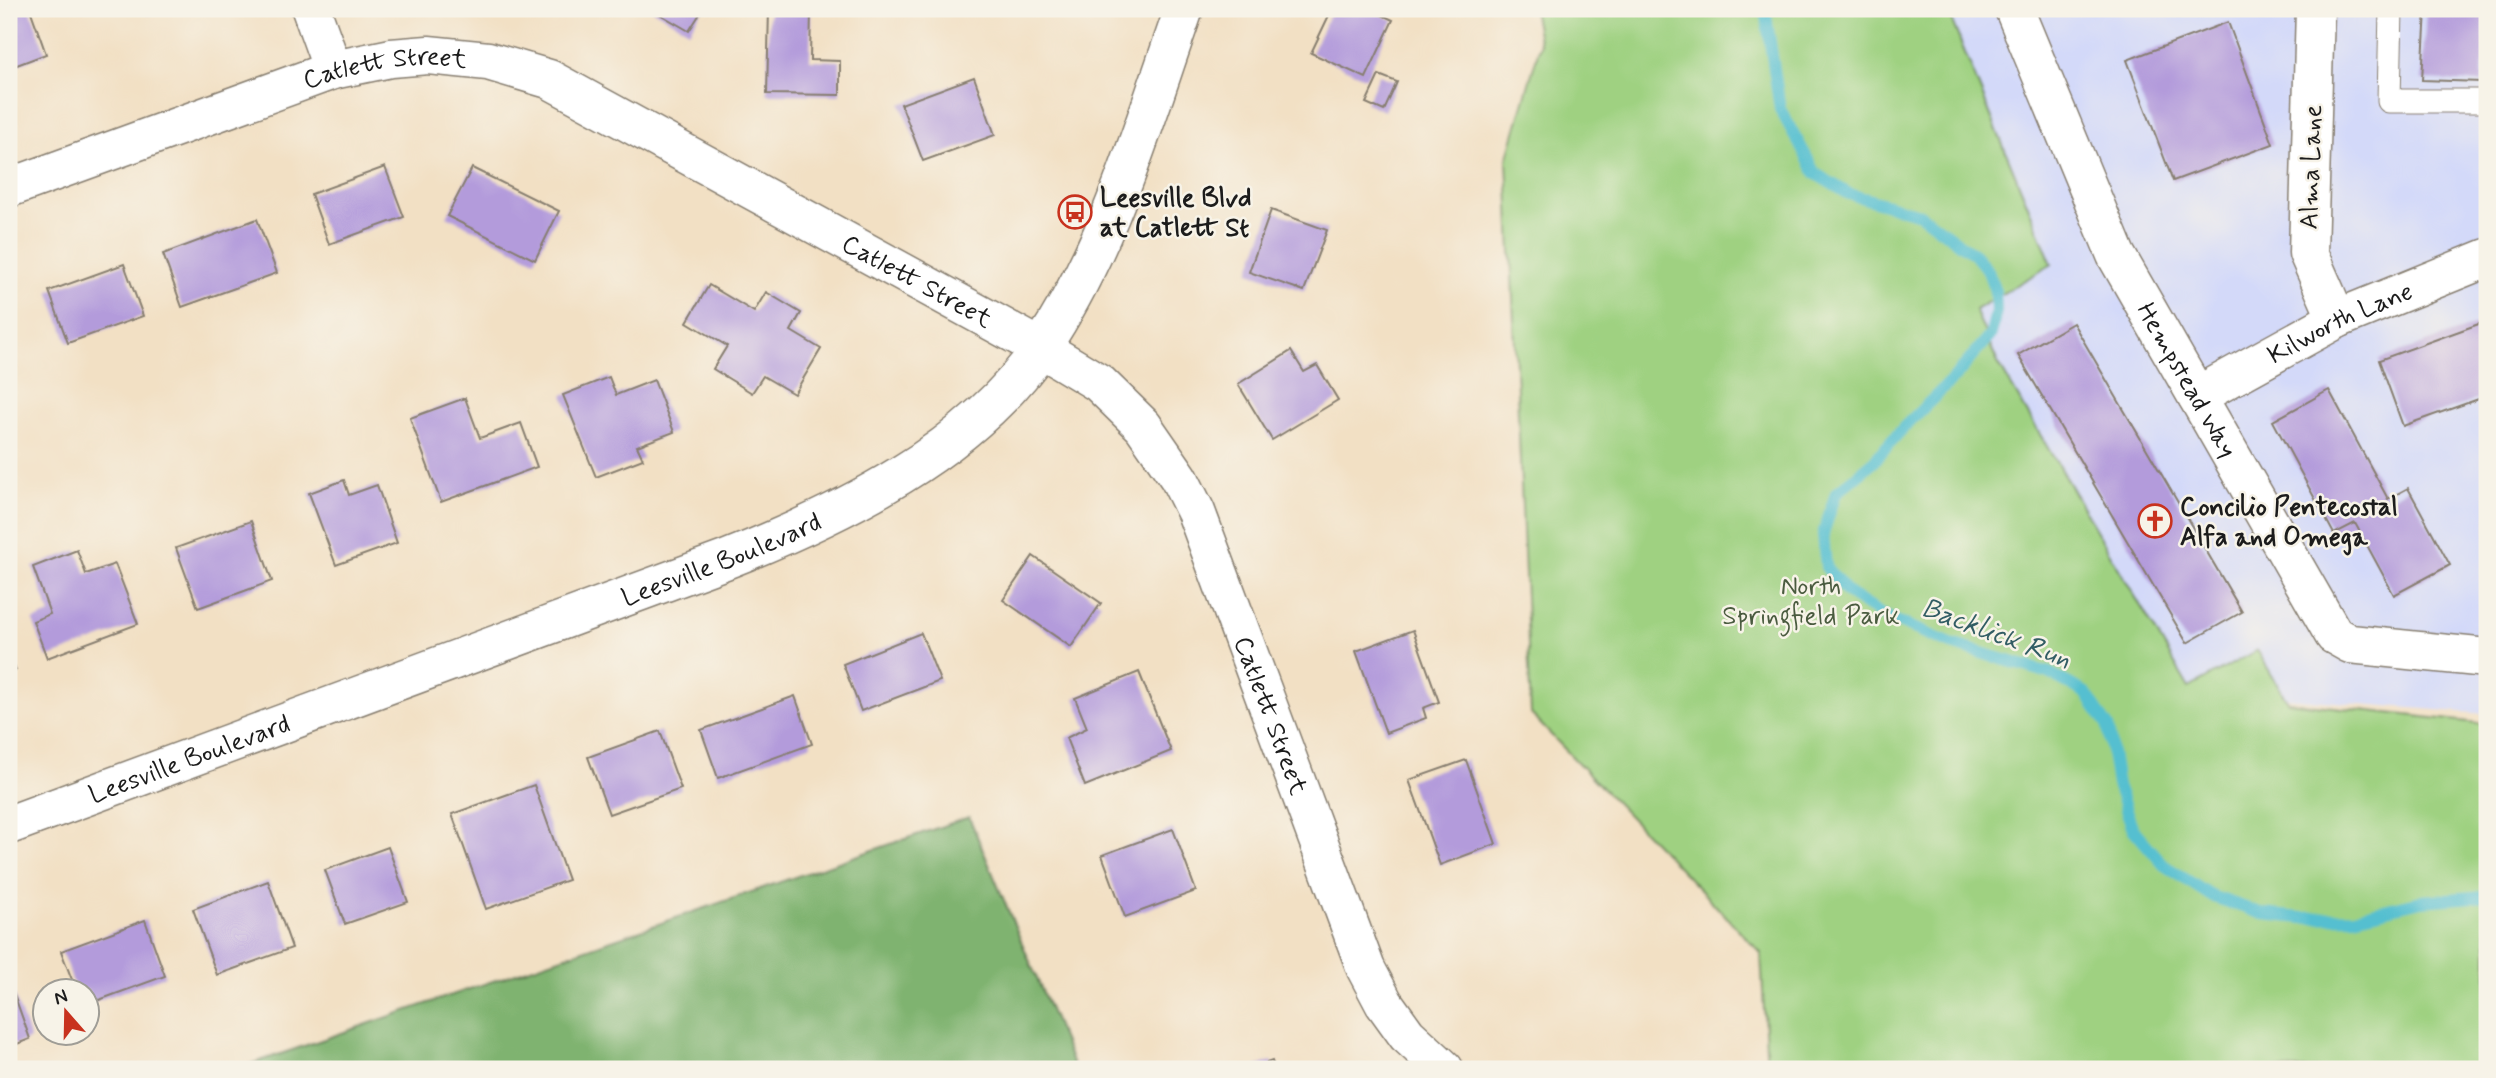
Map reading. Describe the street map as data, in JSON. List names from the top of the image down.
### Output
{
  "streets": {
    "street": [
      "Catlett Street",
      "Alma Lane",
      "Kilworth Lane",
      "Hempstead Way",
      "Leesville Boulevard"
    ]
  },
  "crossings": [
    ["Catlett Street", "Leesville Boulevard"],
    ["Alma Lane", "Kilworth Lane"],
    ["Kilworth Lane", "Hempstead Way"]
  ],
  "water": ["Backlick Run"],
  "parks": ["North Springfield Park"],
  "places": {
    "bus stop": ["Leesville Blvd at Catlett St"],
    "church": ["Concilio Pentecostal Alfa and Omega"]
  },
  "north": "top"
}
